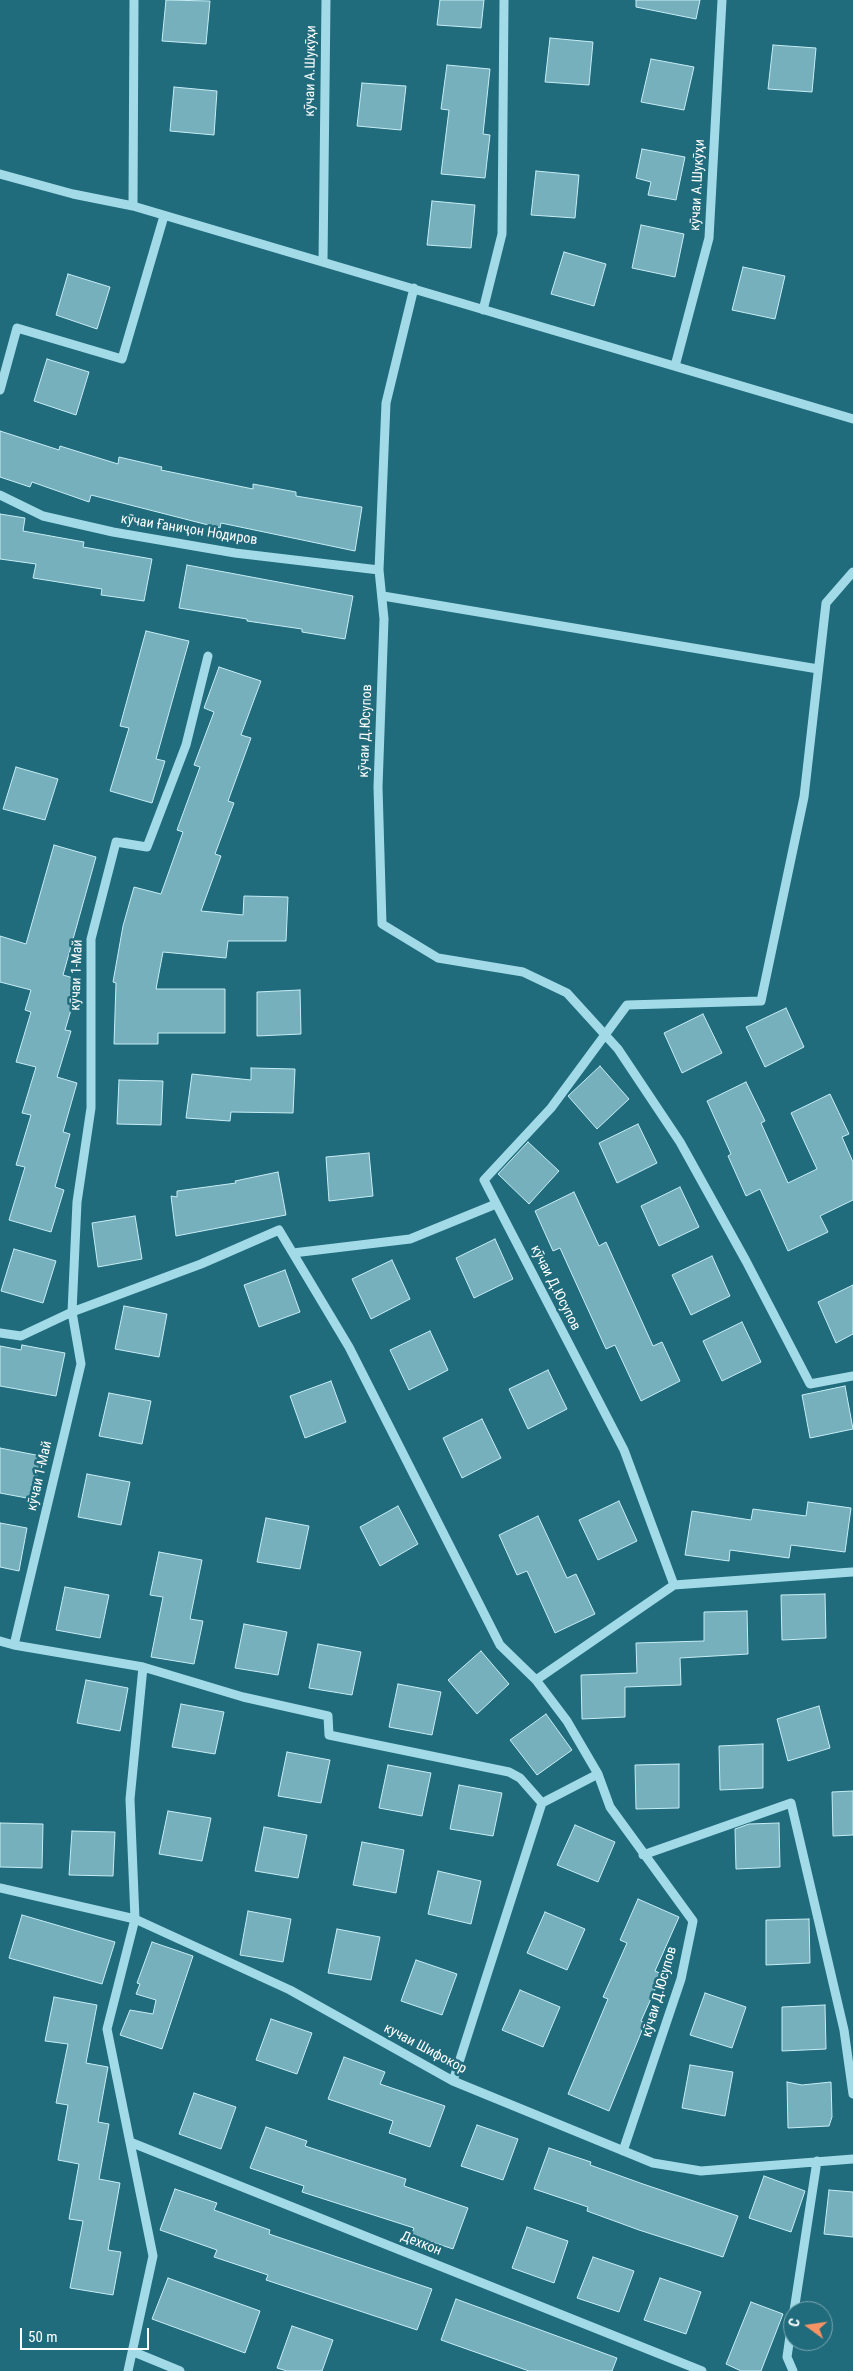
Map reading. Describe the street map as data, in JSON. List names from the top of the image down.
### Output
{
  "streets": {
    "street": [
      "кӯчаи А.Шукӯҳи",
      "кӯчаи Ғаниҷон Нодиров",
      "кӯчаи Д.Юсупов",
      "кӯчаи 1-Май",
      "кучаи Шифокор",
      "Дехкон"
    ]
  },
  "crossings": [
    ["кӯчаи Ғаниҷон Нодиров", "кӯчаи Д.Юсупов"],
    ["кӯчаи Д.Юсупов", "кӯчаи 1-Май"],
    ["кӯчаи Д.Юсупов", "кучаи Шифокор"]
  ],
  "scale_bar": "50 m",
  "north": "left"
}
